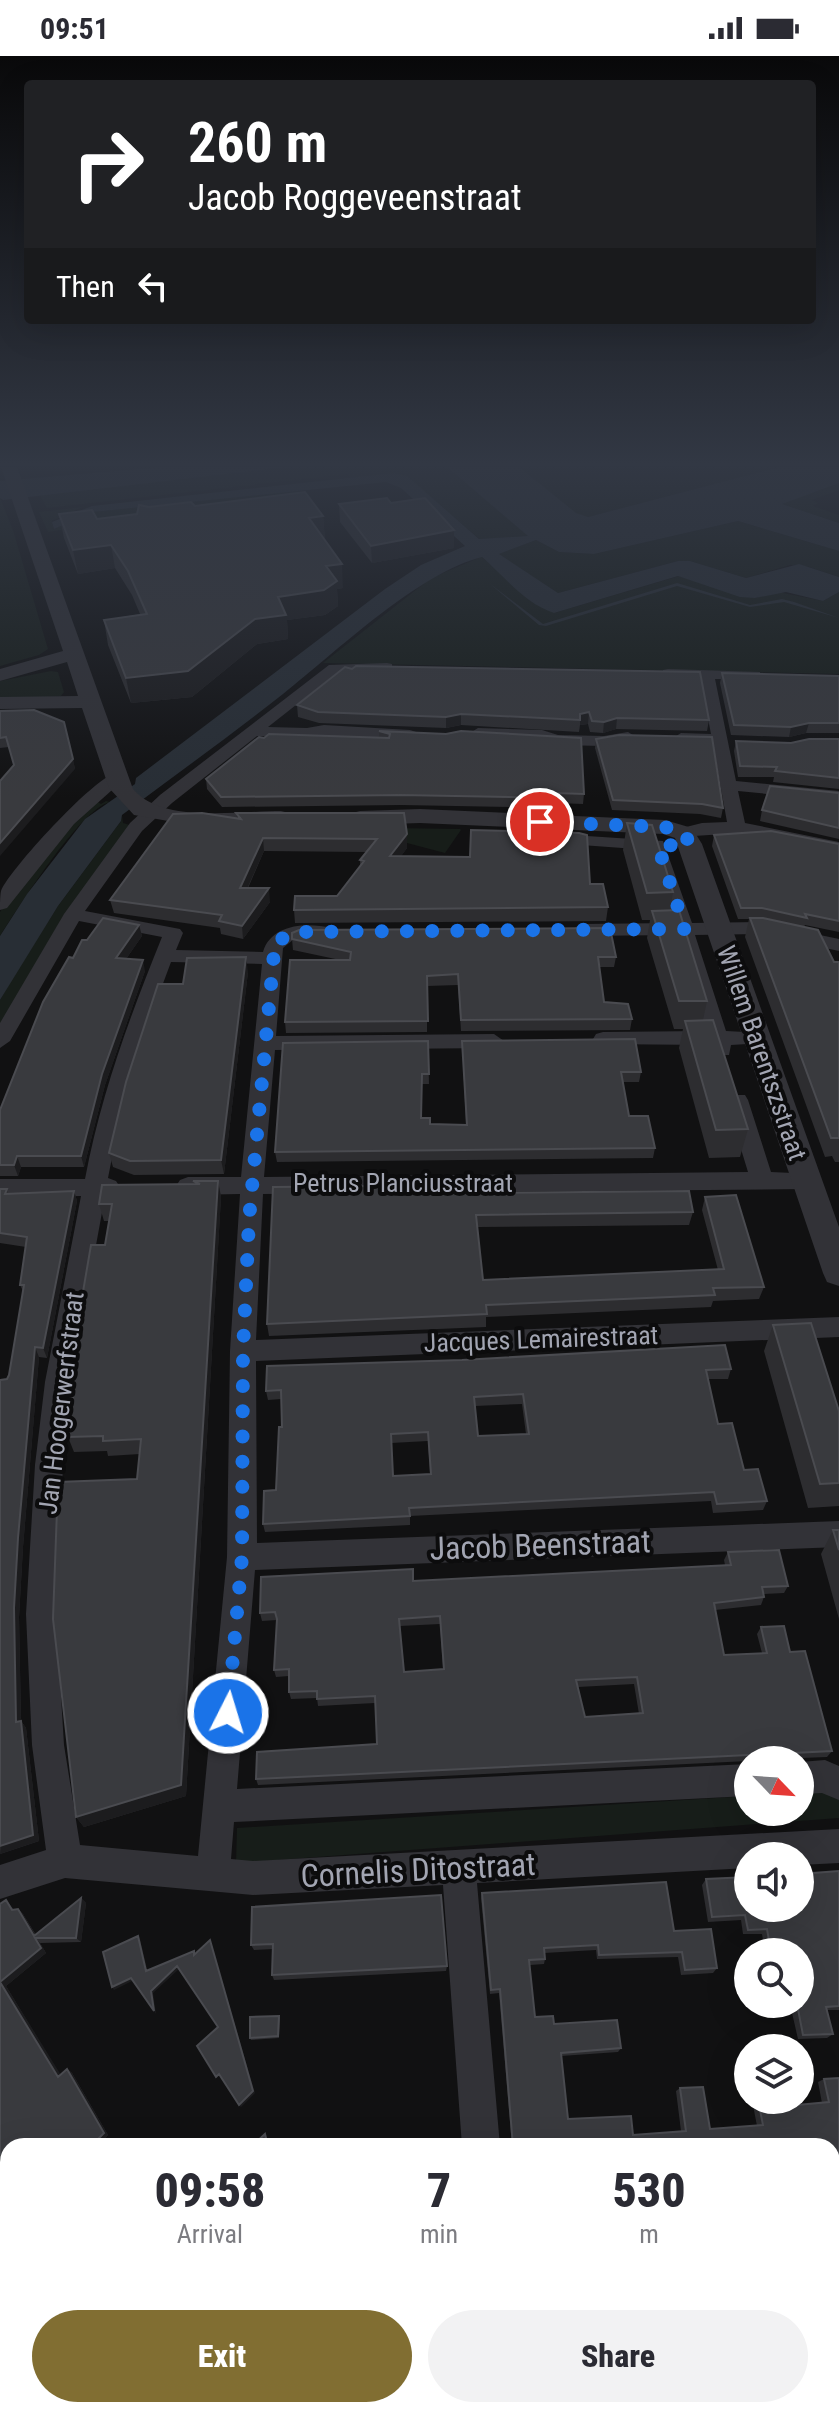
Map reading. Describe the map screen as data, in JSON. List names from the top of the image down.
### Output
{
  "streets": {
    "street": [
      "Willem Barentszstraat",
      "Petrus Planciusstraat",
      "Jacques Lemairestraat",
      "Jan Hoogerwerfstraat",
      "Jacob Beenstraat",
      "Cornelis Ditostraat"
    ]
  },
  "crossings": [
    ["Willem Barentszstraat", "Petrus Planciusstraat"],
    ["Jan Hoogerwerfstraat", "Cornelis Ditostraat"]
  ],
  "north": "bottom right",
  "page": {
    "status": "09:51",
    "turn": ["260 m", "Jacob Roggeveenstraat"],
    "then": "Then",
    "eta": [
      "09:58",
      "Arrival",
      "7",
      "min",
      "530",
      "m"
    ],
    "buttons": ["Exit", "Share"]
  }
}
